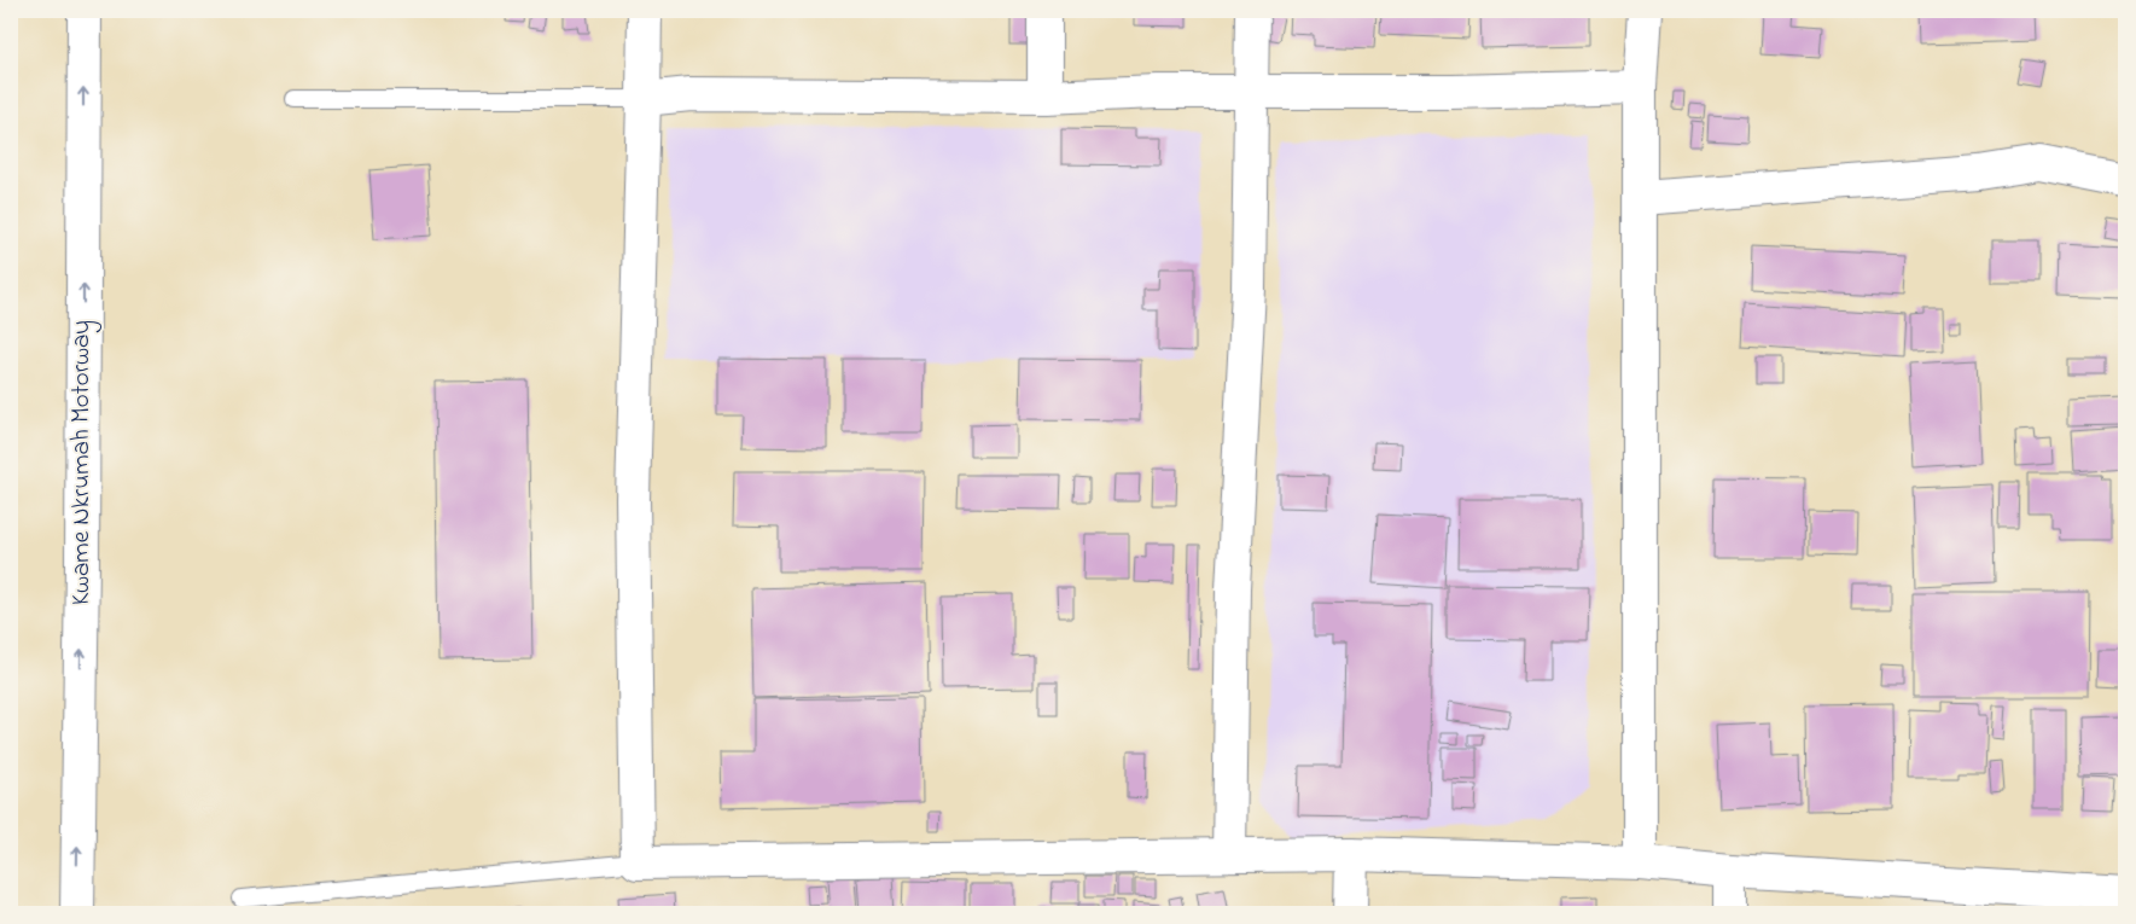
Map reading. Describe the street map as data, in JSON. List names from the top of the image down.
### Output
{
  "streets": {
    "main road": ["Kwame Nkrumah Motorway"]
  },
  "one_way": ["Kwame Nkrumah Motorway"]
}
